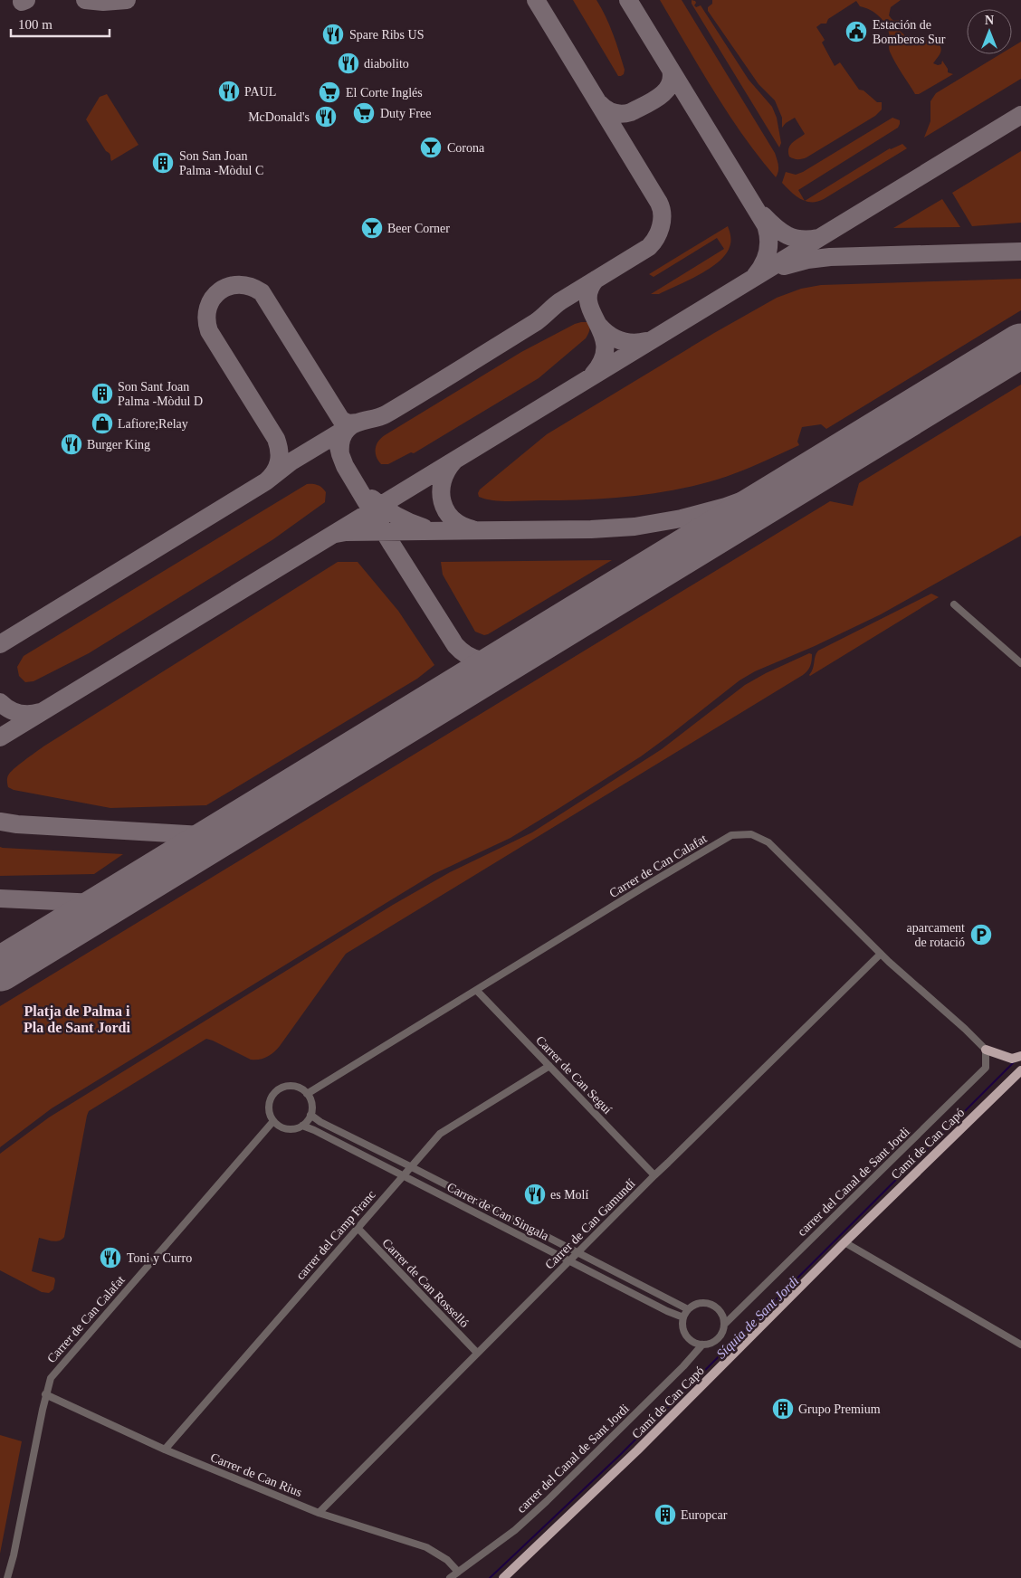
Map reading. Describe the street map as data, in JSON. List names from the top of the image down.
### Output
{
  "streets": {
    "main road": ["Camí de Can Capó"],
    "street": [
      "Carrer de Can Calafat",
      "Carrer de Can Seguí",
      "carrer del Canal de Sant Jordi",
      "Carrer de Can Singala",
      "Carrer de Can Gamundí",
      "carrer del Camp Franc",
      "Carrer de Can Rosselló",
      "Carrer de Can Rius"
    ]
  },
  "crossings": [
    ["Carrer de Can Calafat", "Carrer de Can Seguí"],
    ["Carrer de Can Calafat", "carrer del Canal de Sant Jordi"],
    ["Carrer de Can Calafat", "Carrer de Can Singala"],
    ["Carrer de Can Calafat", "Carrer de Can Gamundí"],
    ["Carrer de Can Calafat", "Carrer de Can Rius"],
    ["Carrer de Can Seguí", "Carrer de Can Gamundí"],
    ["Carrer de Can Seguí", "carrer del Camp Franc"],
    ["carrer del Canal de Sant Jordi", "Carrer de Can Singala"],
    ["carrer del Canal de Sant Jordi", "Carrer de Can Rius"],
    ["Carrer de Can Singala", "Carrer de Can Gamundí"],
    ["Carrer de Can Singala", "carrer del Camp Franc"],
    ["Carrer de Can Gamundí", "Carrer de Can Rosselló"],
    ["Carrer de Can Gamundí", "Carrer de Can Rius"],
    ["carrer del Camp Franc", "Carrer de Can Rosselló"],
    ["carrer del Camp Franc", "Carrer de Can Rius"]
  ],
  "districts": ["Platja de Palma i Pla de Sant Jordi"],
  "water": ["Síquia de Sant Jordi"],
  "places": {
    "public building": ["Estación de Bomberos Sur"],
    "restaurant": [
      "Spare Ribs US",
      "diabolito",
      "PAUL",
      "McDonald's",
      "Burger King",
      "es Molí",
      "Toni y Curro"
    ],
    "supermarket": ["El Corte Inglés", "Duty Free"],
    "bar": ["Corona", "Beer Corner"],
    "building": [
      "Son San Joan Palma -Mòdul C",
      "Son Sant Joan Palma -Mòdul D",
      "Grupo Premium",
      "Europcar"
    ],
    "shop": ["Lafiore;Relay"],
    "parking": ["aparcament de rotació"]
  },
  "scale_bar": "100 m",
  "north": "top"
}
